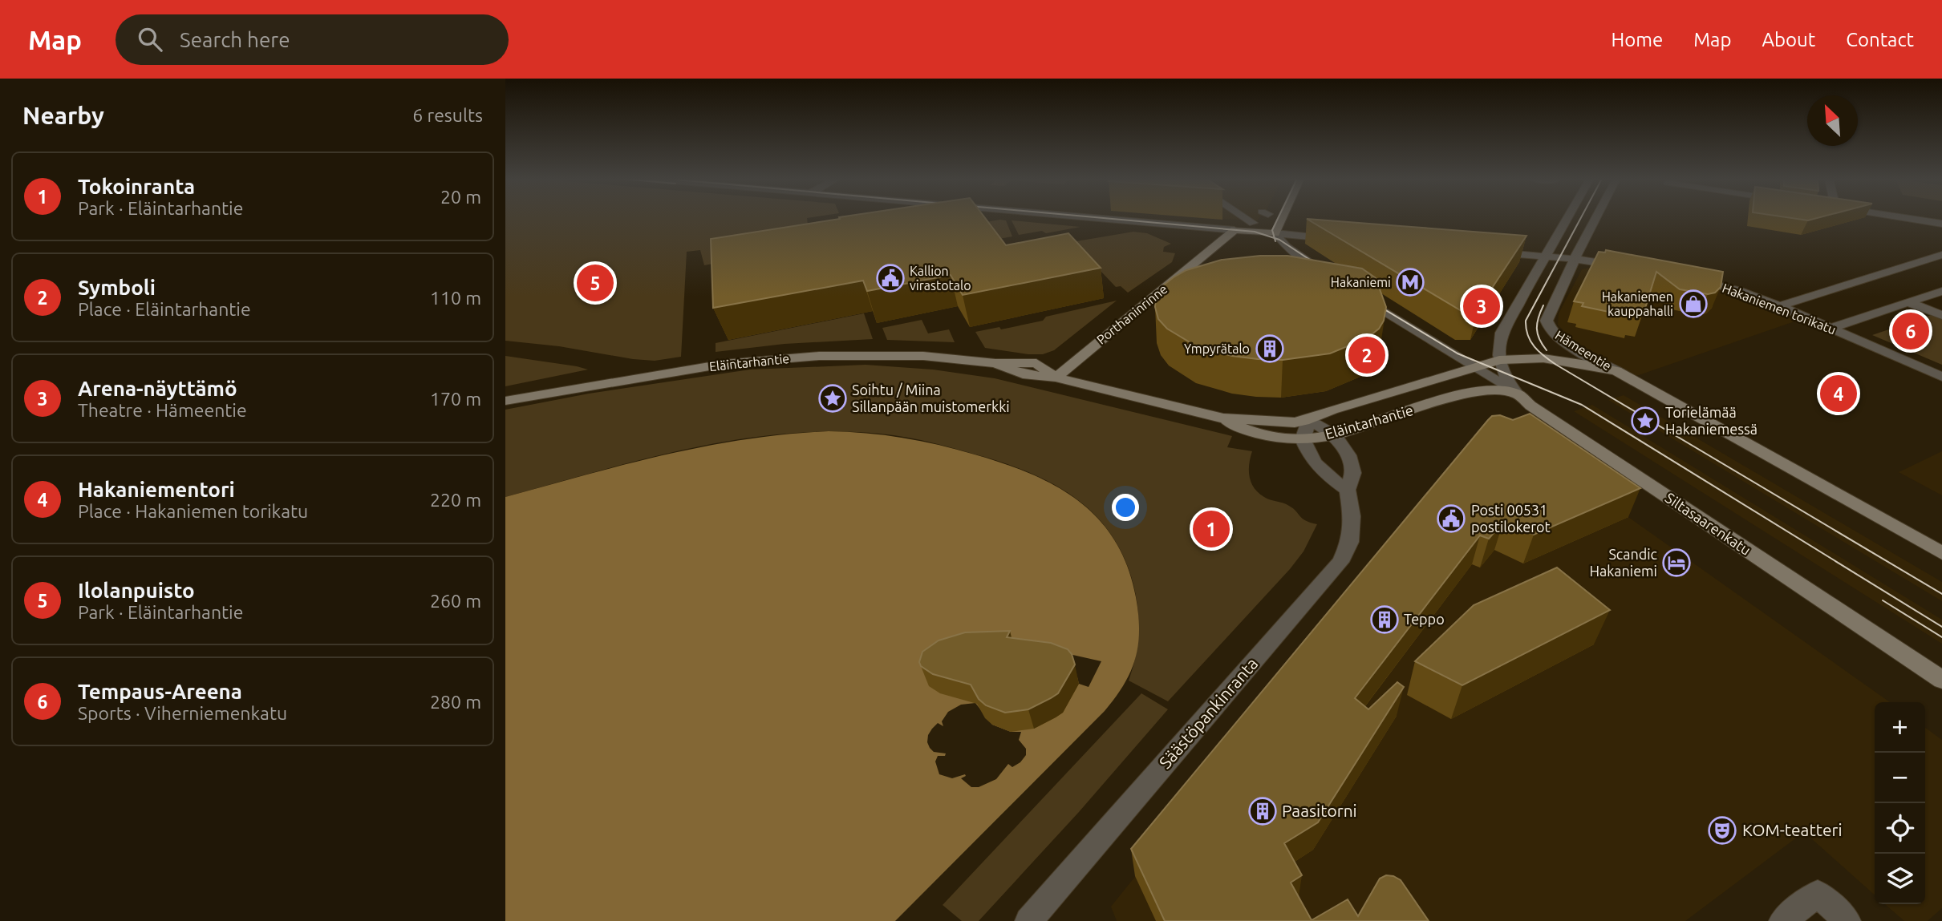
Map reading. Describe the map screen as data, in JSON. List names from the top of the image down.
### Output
{
  "streets": {
    "main road": ["Porthaninrinne", "Eläintarhantie", "Siltasaarenkatu"],
    "street": ["Hakaniemen torikatu", "Hämeentie", "Säästöpankinranta"]
  },
  "crossings": [
    ["Porthaninrinne", "Eläintarhantie"],
    ["Eläintarhantie", "Siltasaarenkatu"],
    ["Eläintarhantie", "Säästöpankinranta"]
  ],
  "places": {
    "public building": ["Kallion virastotalo", "Posti 00531 postilokerot"],
    "metro station": ["Hakaniemi"],
    "shop": ["Hakaniemen kauppahalli"],
    "building": ["Ympyrätalo", "Teppo", "Paasitorni"],
    "place": ["Soihtu / Miina Sillanpään muistomerkki", "Torielämää Hakaniemessä"],
    "hotel": ["Scandic Hakaniemi"],
    "theatre": ["KOM-teatteri"]
  },
  "north": "top left",
  "page": {
    "header": "Map",
    "search": "Search here",
    "nav": [
      "Home",
      "Map",
      "About",
      "Contact"
    ],
    "heading": ["Nearby", "6 results"],
    "list": [
      {
        "mark": "1",
        "name": "Tokoinranta",
        "note": "Park · Eläintarhantie",
        "value": "20 m"
      },
      {
        "mark": "2",
        "name": "Symboli",
        "note": "Place · Eläintarhantie",
        "value": "110 m"
      },
      {
        "mark": "3",
        "name": "Arena-näyttämö",
        "note": "Theatre · Hämeentie",
        "value": "170 m"
      },
      {
        "mark": "4",
        "name": "Hakaniementori",
        "note": "Place · Hakaniemen torikatu",
        "value": "220 m"
      },
      {
        "mark": "5",
        "name": "Ilolanpuisto",
        "note": "Park · Eläintarhantie",
        "value": "260 m"
      },
      {
        "mark": "6",
        "name": "Tempaus-Areena",
        "note": "Sports · Viherniemenkatu",
        "value": "280 m"
      }
    ],
    "pins": [
      "5",
      "3",
      "6",
      "2",
      "4",
      "1"
    ],
    "map_buttons": ["+", "−"]
  }
}
